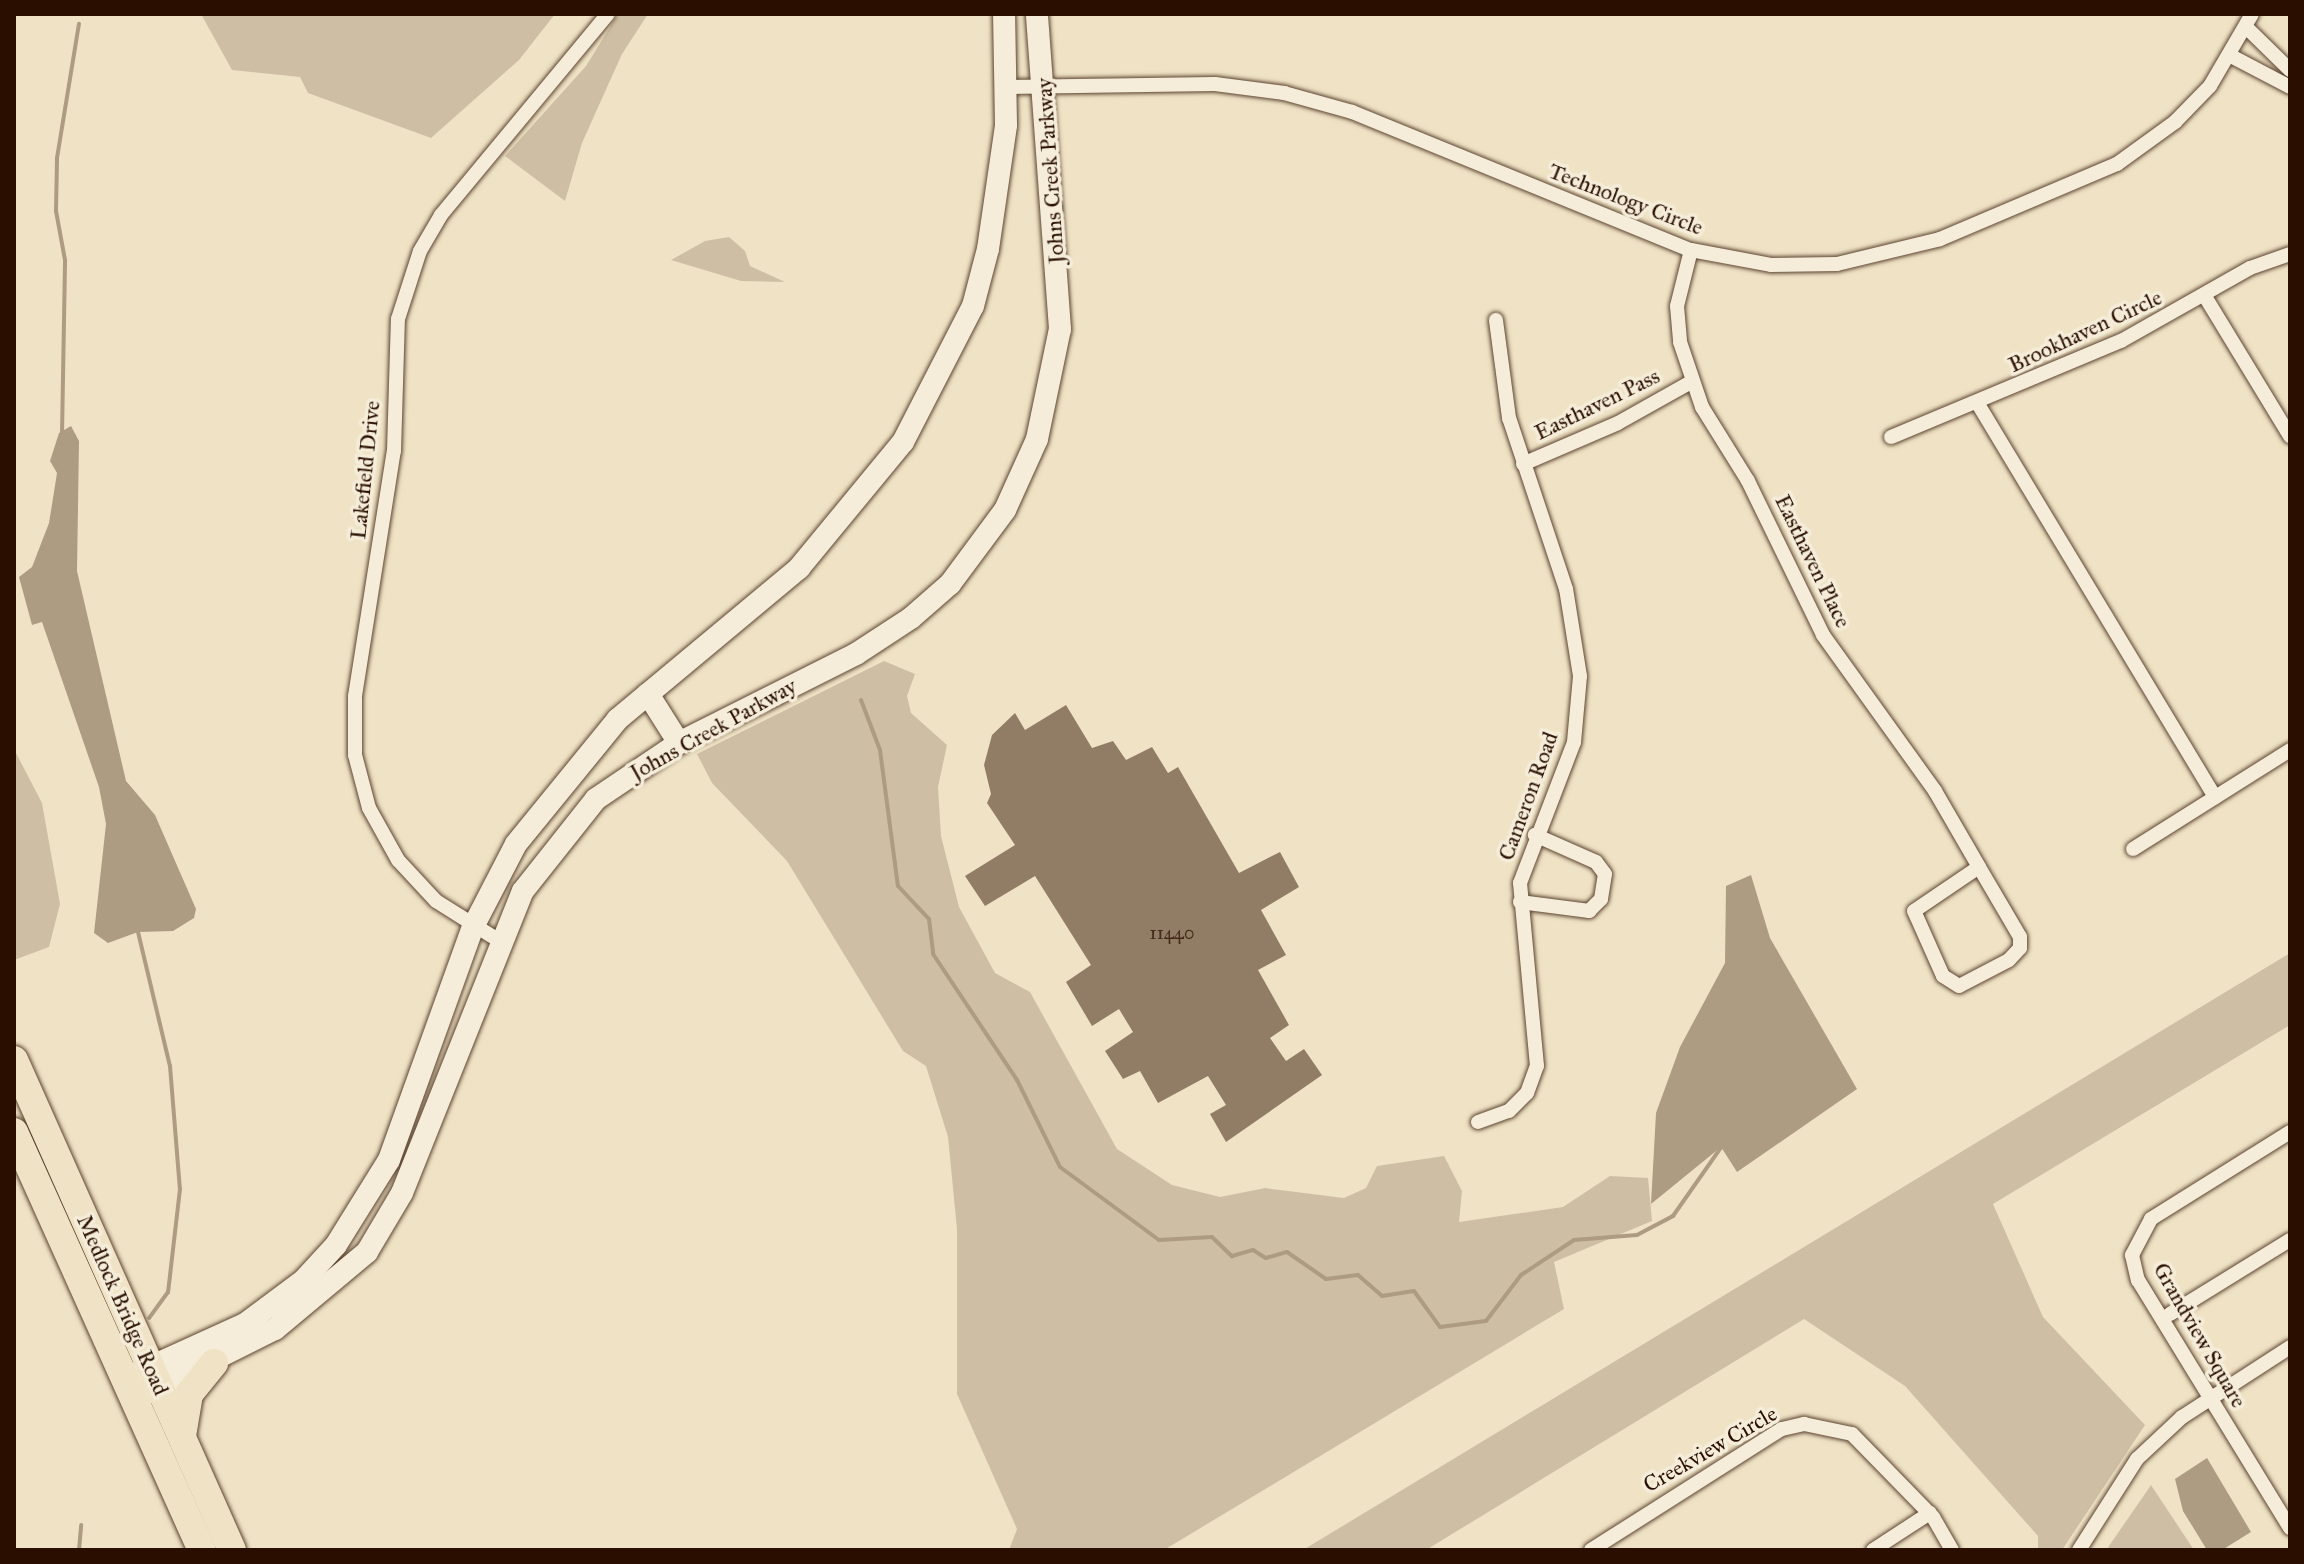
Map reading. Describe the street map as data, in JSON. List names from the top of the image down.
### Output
{
  "streets": {
    "highway": ["Medlock Bridge Road"],
    "street": [
      "Johns Creek Parkway",
      "Technology Circle",
      "Brookhaven Circle",
      "Easthaven Pass",
      "Lakefield Drive",
      "Easthaven Place",
      "Cameron Road",
      "Grandview Square",
      "Creekview Circle"
    ]
  },
  "crossings": [
    ["Johns Creek Parkway", "Technology Circle"],
    ["Johns Creek Parkway", "Lakefield Drive"],
    ["Johns Creek Parkway", "Medlock Bridge Road"],
    ["Technology Circle", "Easthaven Place"],
    ["Easthaven Pass", "Easthaven Place"],
    ["Easthaven Pass", "Cameron Road"]
  ],
  "house_numbers": ["11440"]
}
